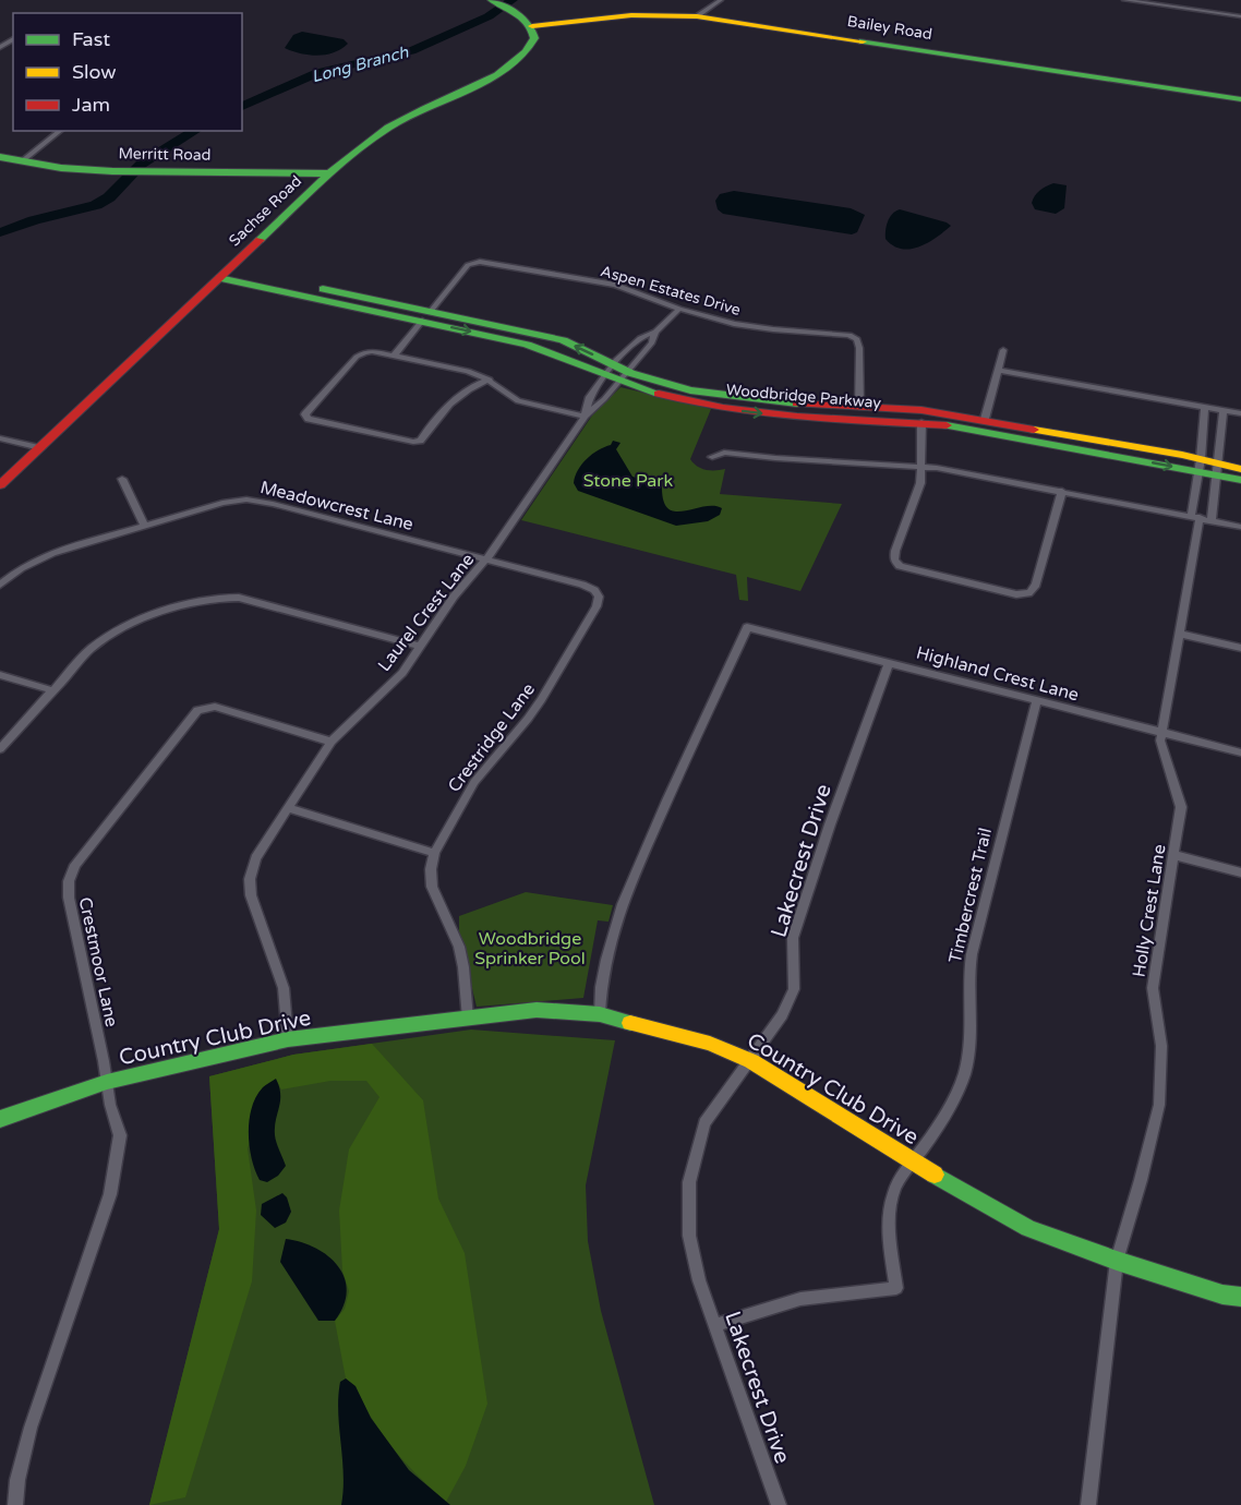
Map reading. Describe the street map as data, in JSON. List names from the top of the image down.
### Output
{
  "streets": {
    "main road": [
      "Bailey Road",
      "Merritt Road",
      "Sachse Road",
      "Woodbridge Parkway",
      "Country Club Drive"
    ],
    "street": [
      "Aspen Estates Drive",
      "Meadowcrest Lane",
      "Laurel Crest Lane",
      "Highland Crest Lane",
      "Crestridge Lane",
      "Lakecrest Drive",
      "Timbercrest Trail",
      "Holly Crest Lane",
      "Crestmoor Lane"
    ]
  },
  "crossings": [
    ["Bailey Road", "Sachse Road"],
    ["Merritt Road", "Sachse Road"],
    ["Sachse Road", "Woodbridge Parkway"],
    ["Aspen Estates Drive", "Woodbridge Parkway"],
    ["Woodbridge Parkway", "Laurel Crest Lane"],
    ["Woodbridge Parkway", "Holly Crest Lane"],
    ["Meadowcrest Lane", "Laurel Crest Lane"],
    ["Meadowcrest Lane", "Crestridge Lane"],
    ["Laurel Crest Lane", "Crestmoor Lane"],
    ["Laurel Crest Lane", "Country Club Drive"],
    ["Highland Crest Lane", "Lakecrest Drive"],
    ["Highland Crest Lane", "Timbercrest Trail"],
    ["Highland Crest Lane", "Holly Crest Lane"],
    ["Highland Crest Lane", "Country Club Drive"],
    ["Crestridge Lane", "Country Club Drive"],
    ["Lakecrest Drive", "Timbercrest Trail"],
    ["Lakecrest Drive", "Country Club Drive"],
    ["Timbercrest Trail", "Country Club Drive"],
    ["Holly Crest Lane", "Country Club Drive"],
    ["Crestmoor Lane", "Country Club Drive"]
  ],
  "water": ["Long Branch"],
  "parks": ["Stone Park", "Woodbridge Sprinker Pool"],
  "legend": ["Fast", "Slow", "Jam"]
}
